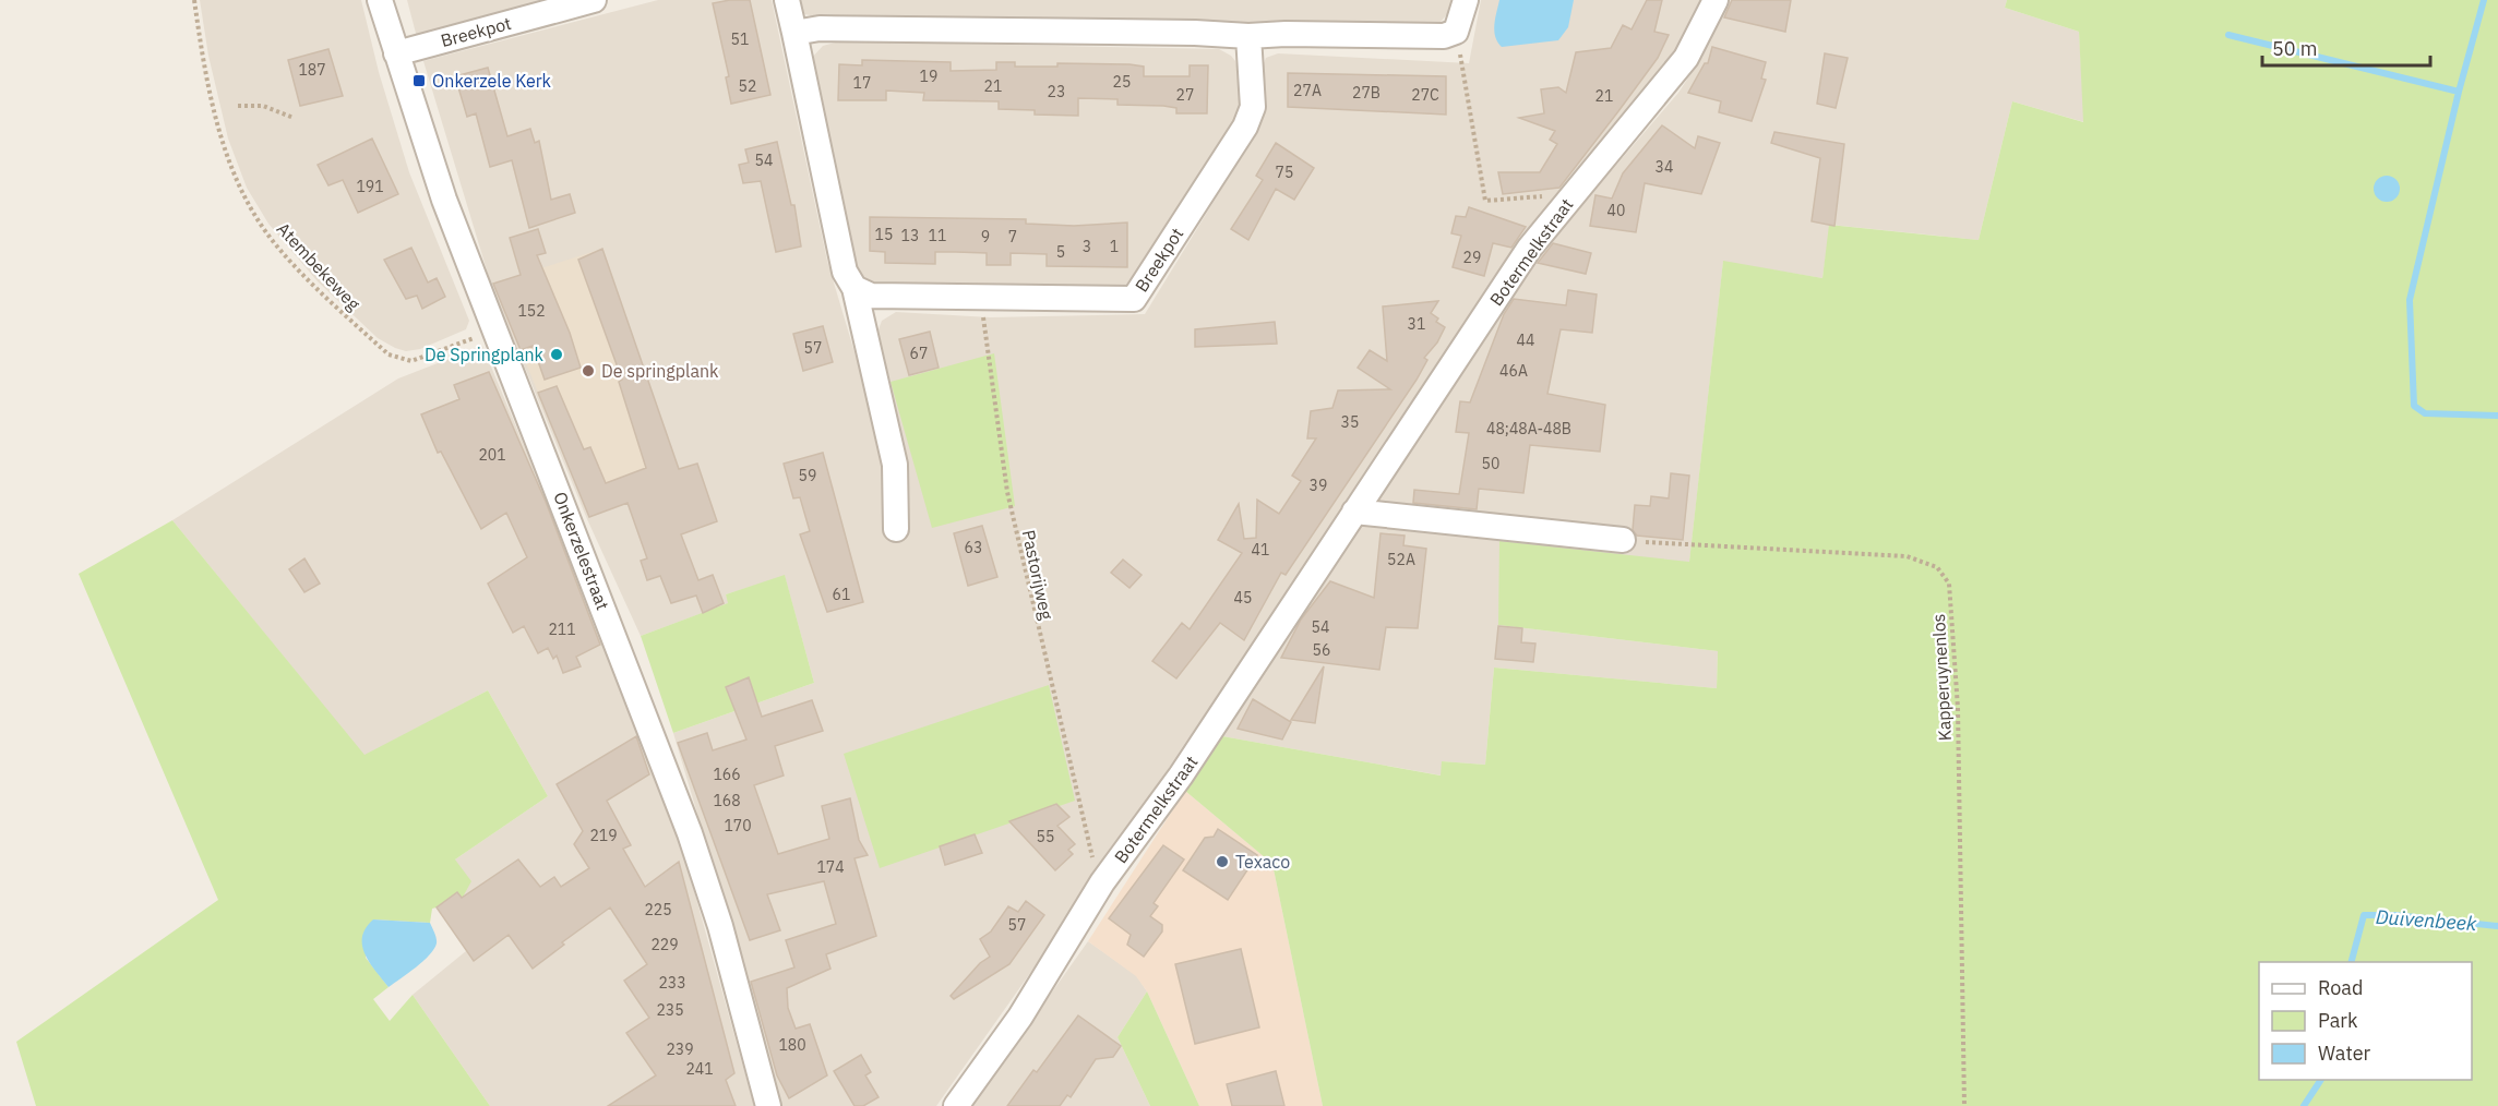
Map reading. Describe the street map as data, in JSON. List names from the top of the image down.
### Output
{
  "streets": {
    "street": ["Breekpot", "Botermelkstraat", "Onkerzelestraat"],
    "path": ["Atembekeweg", "Pastorijweg", "Kapperuynenlos"]
  },
  "crossings": [
    ["Breekpot", "Onkerzelestraat"],
    ["Breekpot", "Pastorijweg"],
    ["Atembekeweg", "Onkerzelestraat"]
  ],
  "water": ["Duivenbeek"],
  "places": {
    "transit": ["Onkerzele Kerk"],
    "other": ["De Springplank", "De springplank", "Texaco"]
  },
  "house_numbers": [
    "51",
    "187",
    "19",
    "25",
    "17",
    "52",
    "21",
    "27A",
    "23",
    "27B",
    "27",
    "27C",
    "21",
    "54",
    "34",
    "75",
    "191",
    "40",
    "15",
    "13",
    "11",
    "9",
    "7",
    "3",
    "1",
    "5",
    "29",
    "152",
    "31",
    "44",
    "57",
    "67",
    "46A",
    "35",
    "48;48A-48B",
    "201",
    "50",
    "59",
    "39",
    "63",
    "41",
    "52A",
    "61",
    "45",
    "54",
    "211",
    "56",
    "166",
    "168",
    "170",
    "219",
    "55",
    "174",
    "225",
    "57",
    "229",
    "233",
    "235",
    "180",
    "239",
    "241"
  ],
  "legend": ["Road", "Park", "Water"],
  "scale_bar": "50 m"
}
